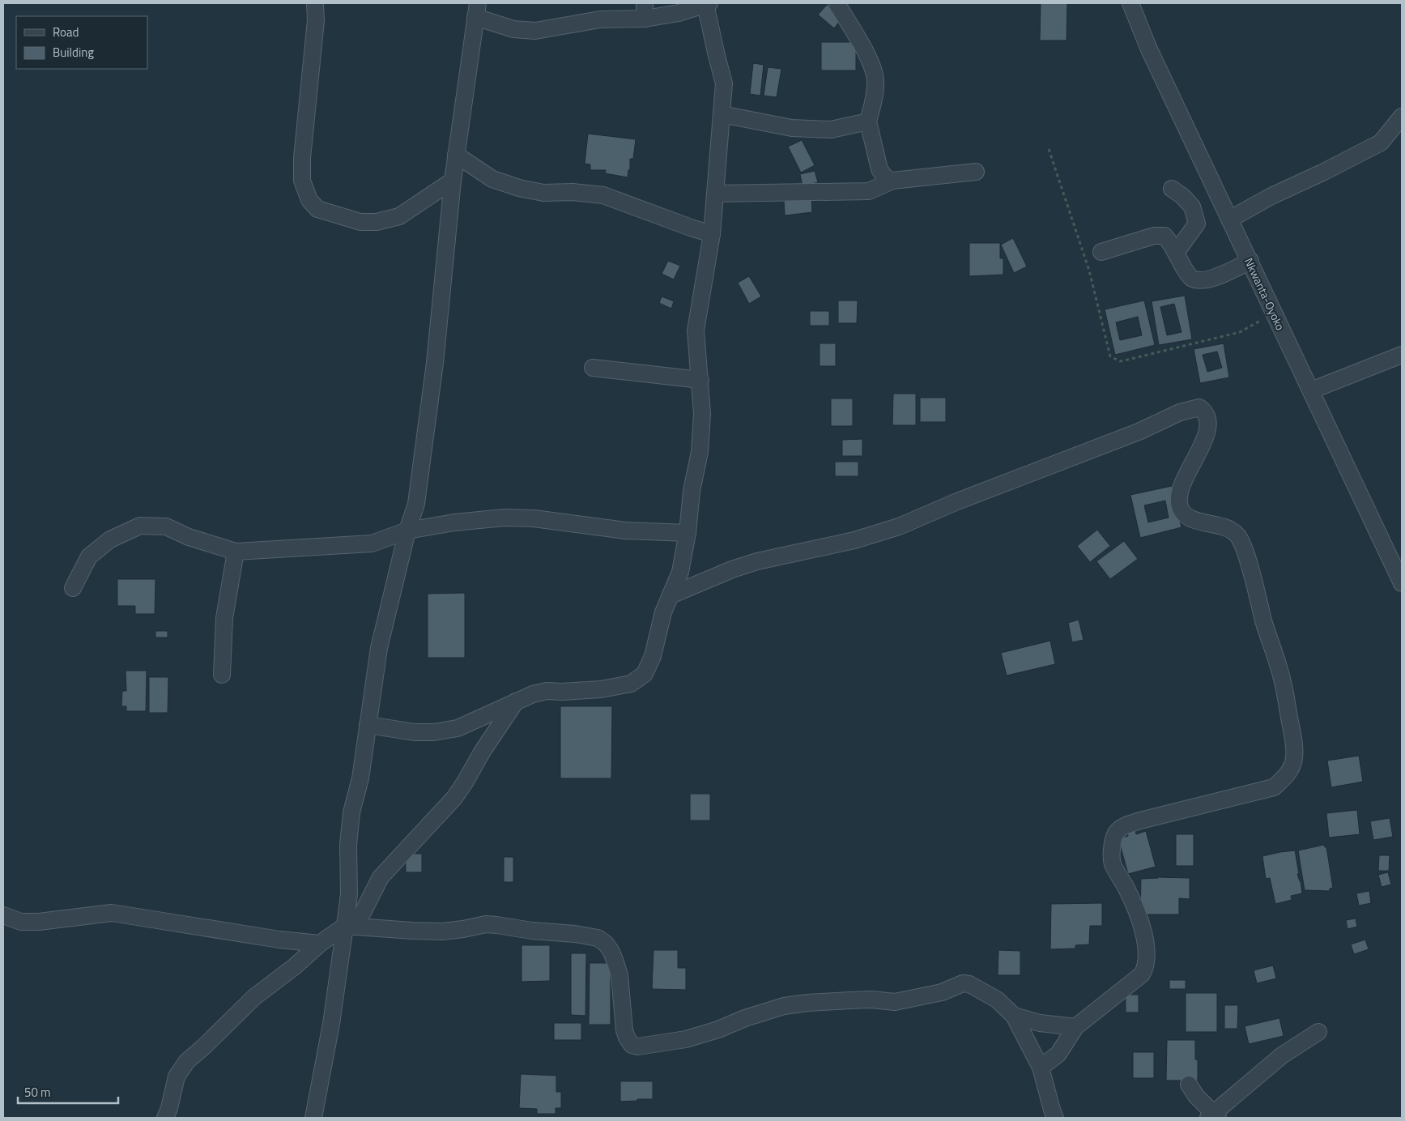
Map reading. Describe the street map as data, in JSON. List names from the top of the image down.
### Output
{
  "streets": {
    "street": ["Nkwanta-Oyoko"]
  },
  "legend": ["Road", "Building"],
  "scale_bar": "50 m"
}
